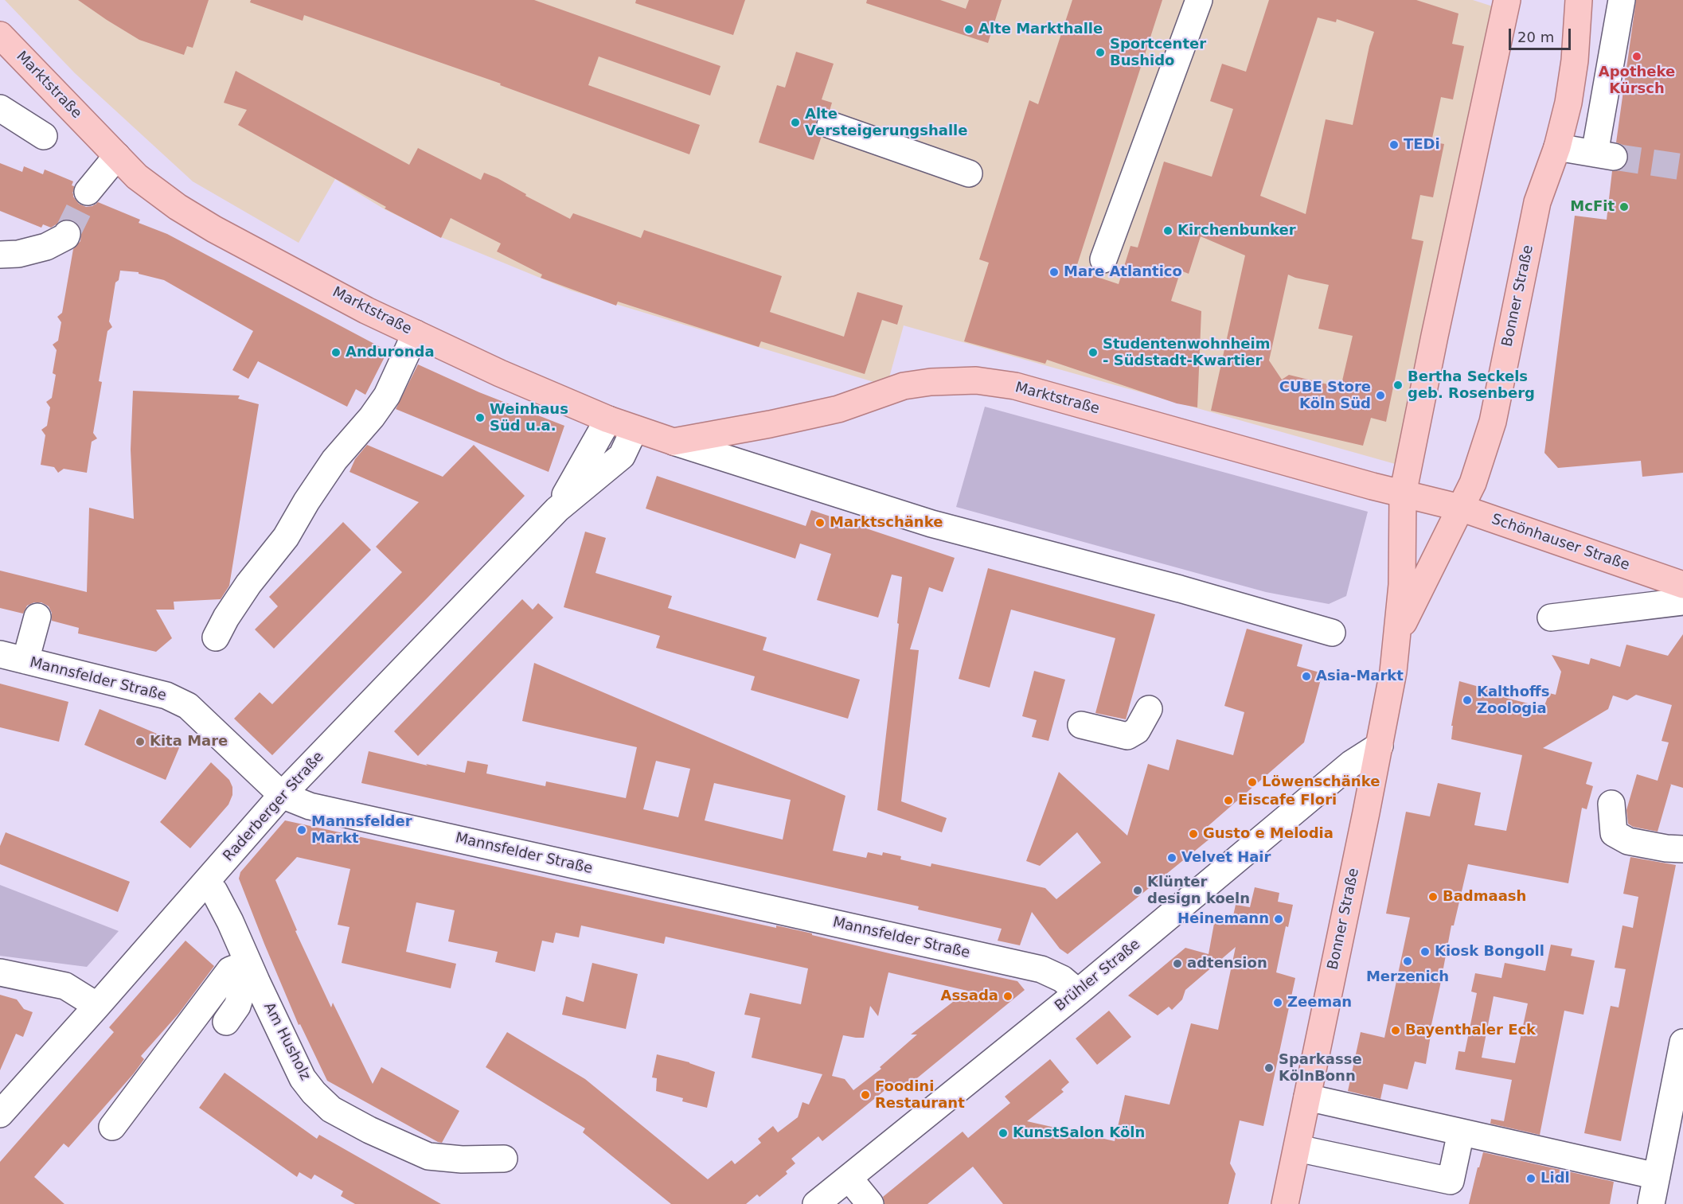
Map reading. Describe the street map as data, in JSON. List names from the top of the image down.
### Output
{
  "streets": {
    "main road": ["Marktstraße", "Bonner Straße", "Schönhauser Straße"],
    "street": [
      "Mannsfelder Straße",
      "Raderberger Straße",
      "Brühler Straße",
      "Am Husholz"
    ]
  },
  "crossings": [
    ["Marktstraße", "Bonner Straße"],
    ["Marktstraße", "Schönhauser Straße"],
    ["Marktstraße", "Raderberger Straße"],
    ["Bonner Straße", "Schönhauser Straße"],
    ["Bonner Straße", "Brühler Straße"],
    ["Mannsfelder Straße", "Raderberger Straße"],
    ["Mannsfelder Straße", "Brühler Straße"],
    ["Raderberger Straße", "Am Husholz"]
  ],
  "places": [
    "Alte Markthalle",
    "Sportcenter Bushido",
    "Apotheke Kürsch",
    "Alte Versteigerungshalle",
    "TEDi",
    "McFit",
    "Kirchenbunker",
    "Mare Atlantico",
    "Anduronda",
    "Studentenwohnheim - Südstadt-Kwartier",
    "Bertha Seckels geb. Rosenberg",
    "CUBE Store Köln Süd",
    "Weinhaus Süd u.a.",
    "Marktschänke",
    "Asia-Markt",
    "Kalthoffs Zoologia",
    "Kita Mare",
    "Löwenschänke",
    "Eiscafe Flori",
    "Mannsfelder Markt",
    "Gusto e Melodia",
    "Velvet Hair",
    "Klünter design koeln",
    "Badmaash",
    "Heinemann",
    "Kiosk Bongoll",
    "Merzenich",
    "adtension",
    "Assada",
    "Zeeman",
    "Bayenthaler Eck",
    "Sparkasse KölnBonn",
    "Foodini Restaurant",
    "KunstSalon Köln",
    "Lidl"
  ],
  "scale_bar": "20 m"
}
